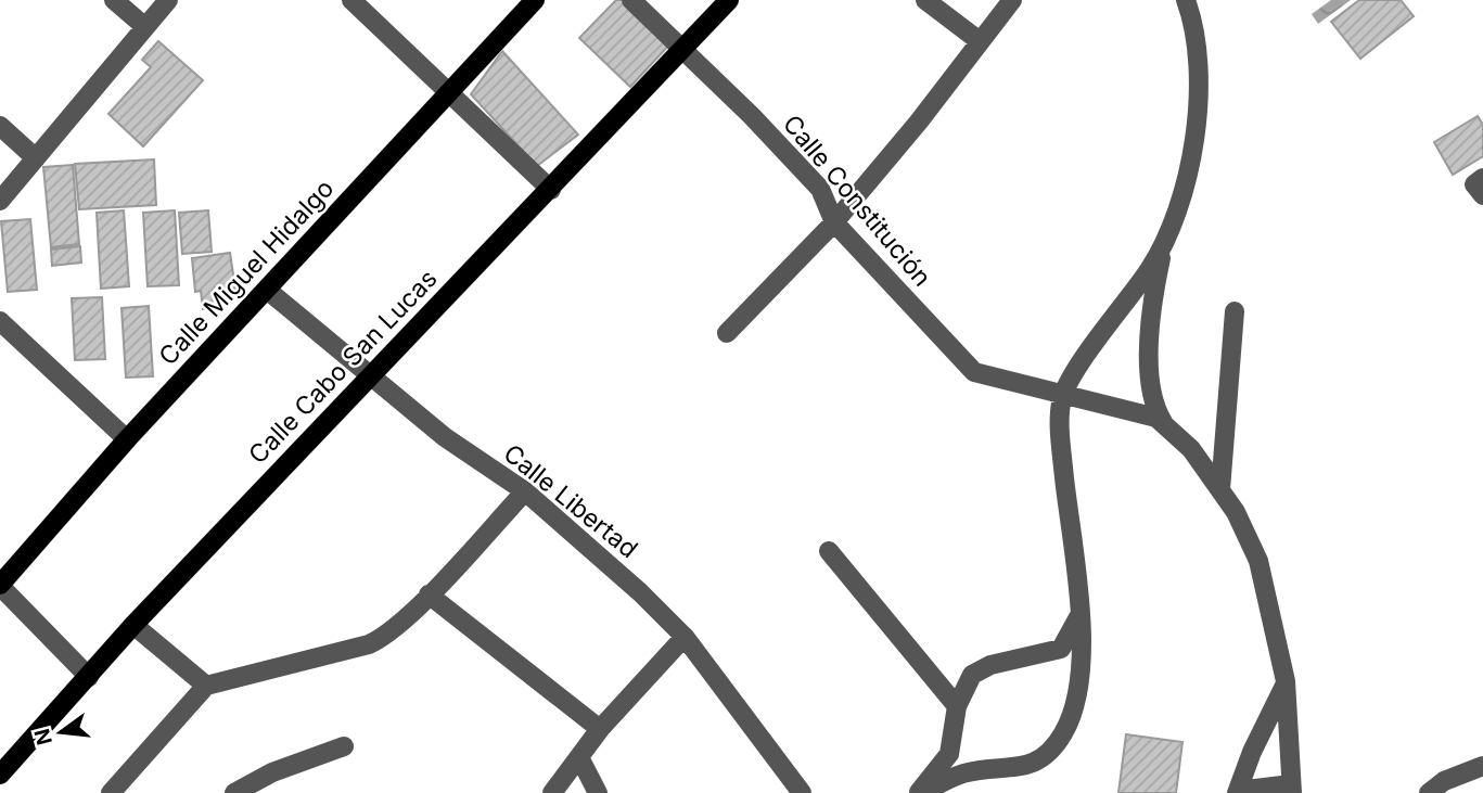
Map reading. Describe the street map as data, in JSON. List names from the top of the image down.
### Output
{
  "streets": {
    "main road": ["Calle Miguel Hidalgo", "Calle Cabo San Lucas"],
    "street": ["Calle Constitución", "Calle Libertad"]
  },
  "crossings": [
    ["Calle Constitución", "Calle Cabo San Lucas"],
    ["Calle Miguel Hidalgo", "Calle Libertad"],
    ["Calle Cabo San Lucas", "Calle Libertad"]
  ],
  "north": "left"
}
